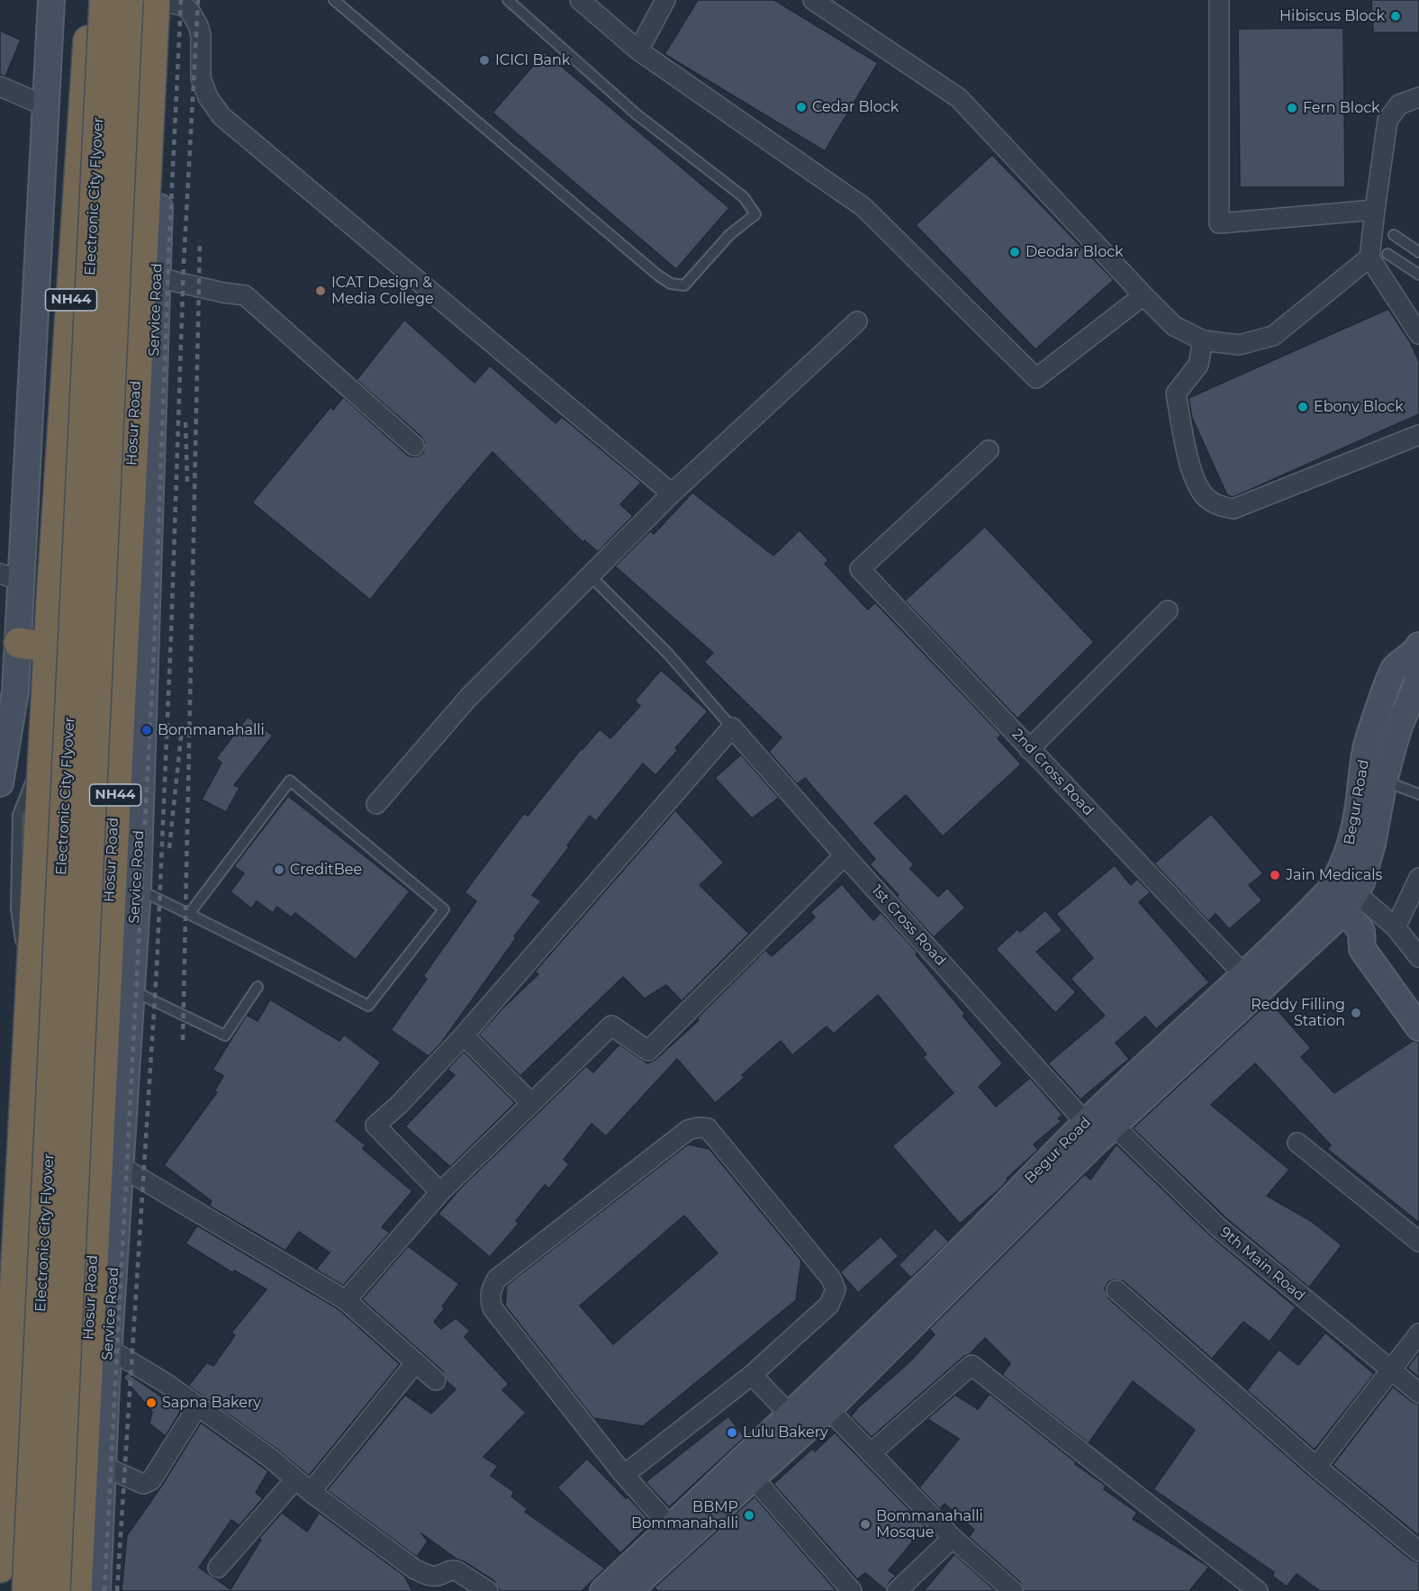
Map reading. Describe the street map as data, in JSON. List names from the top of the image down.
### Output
{
  "streets": {
    "highway": ["Electronic City Flyover", "NH44", "Hosur Road"],
    "street": [
      "Service Road",
      "2nd Cross Road",
      "Begur Road",
      "1st Cross Road",
      "9th Main Road"
    ]
  },
  "crossings": [
    ["Service Road", "Hosur Road"],
    ["2nd Cross Road", "Begur Road"],
    ["Begur Road", "1st Cross Road"],
    ["Begur Road", "9th Main Road"]
  ],
  "places": [
    "Hibiscus Block",
    "ICICI Bank",
    "Cedar Block",
    "Fern Block",
    "Deodar Block",
    "ICAT Design & Media College",
    "Ebony Block",
    "Bommanahalli",
    "CreditBee",
    "Jain Medicals",
    "Reddy Filling Station",
    "Sapna Bakery",
    "Lulu Bakery",
    "BBMP Bommanahalli",
    "Bommanahalli Mosque"
  ]
}
